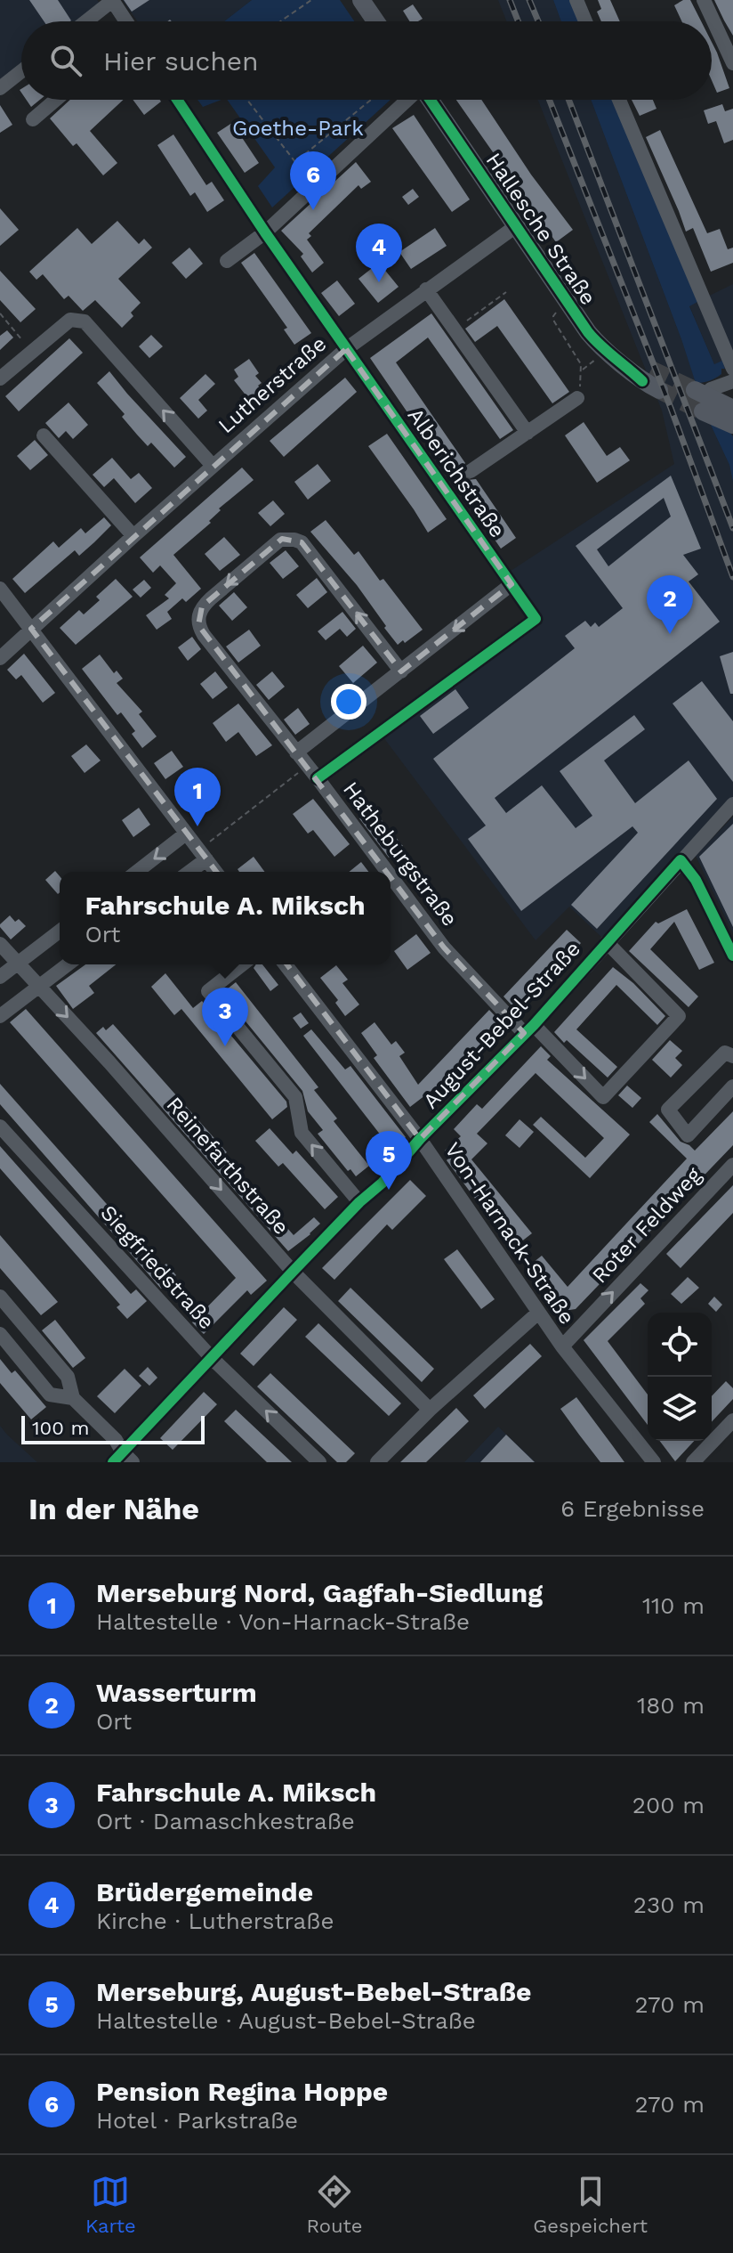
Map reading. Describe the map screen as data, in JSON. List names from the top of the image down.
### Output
{
  "streets": {
    "main road": ["Hallesche Straße"],
    "street": [
      "Lutherstraße",
      "Alberichstraße",
      "Hatheburgstraße",
      "August-Bebel-Straße",
      "Reinefarthstraße",
      "Roter Feldweg",
      "Von-Harnack-Straße",
      "Siegfriedstraße"
    ]
  },
  "crossings": [
    ["Hallesche Straße", "Lutherstraße"],
    ["Lutherstraße", "Alberichstraße"],
    ["Alberichstraße", "Hatheburgstraße"],
    ["Hatheburgstraße", "August-Bebel-Straße"],
    ["August-Bebel-Straße", "Reinefarthstraße"],
    ["August-Bebel-Straße", "Von-Harnack-Straße"],
    ["August-Bebel-Straße", "Siegfriedstraße"],
    ["Roter Feldweg", "Von-Harnack-Straße"]
  ],
  "one_way": ["Reinefarthstraße", "Roter Feldweg"],
  "parks": ["Goethe-Park"],
  "scale_bar": "100 m",
  "page": {
    "search": "Hier suchen",
    "pins": [
      "6",
      "4",
      "2",
      "1",
      "3",
      "5"
    ],
    "popup": ["Fahrschule A. Miksch", "Ort"],
    "scale": "100 m",
    "heading": ["In der Nähe", "6 Ergebnisse"],
    "list": [
      {
        "mark": "1",
        "name": "Merseburg Nord, Gagfah-Siedlung",
        "note": "Haltestelle · Von-Harnack-Straße",
        "value": "110 m"
      },
      {
        "mark": "2",
        "name": "Wasserturm",
        "note": "Ort",
        "value": "180 m"
      },
      {
        "mark": "3",
        "name": "Fahrschule A. Miksch",
        "note": "Ort · Damaschkestraße",
        "value": "200 m"
      },
      {
        "mark": "4",
        "name": "Brüdergemeinde",
        "note": "Kirche · Lutherstraße",
        "value": "230 m"
      },
      {
        "mark": "5",
        "name": "Merseburg, August-Bebel-Straße",
        "note": "Haltestelle · August-Bebel-Straße",
        "value": "270 m"
      },
      {
        "mark": "6",
        "name": "Pension Regina Hoppe",
        "note": "Hotel · Parkstraße",
        "value": "270 m"
      }
    ],
    "nav": ["Karte", "Route", "Gespeichert"]
  }
}
